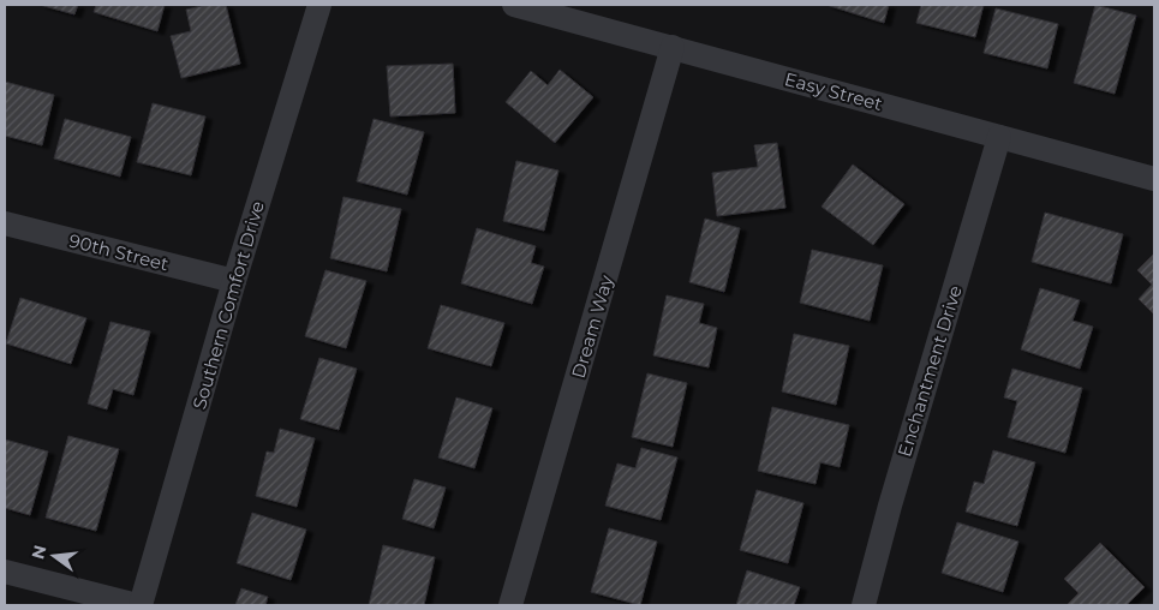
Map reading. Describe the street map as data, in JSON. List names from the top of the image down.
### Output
{
  "streets": {
    "street": [
      "Easy Street",
      "90th Street",
      "Southern Comfort Drive",
      "Dream Way",
      "Enchantment Drive"
    ]
  },
  "crossings": [
    ["Easy Street", "Dream Way"],
    ["Easy Street", "Enchantment Drive"],
    ["90th Street", "Southern Comfort Drive"]
  ],
  "north": "left"
}
